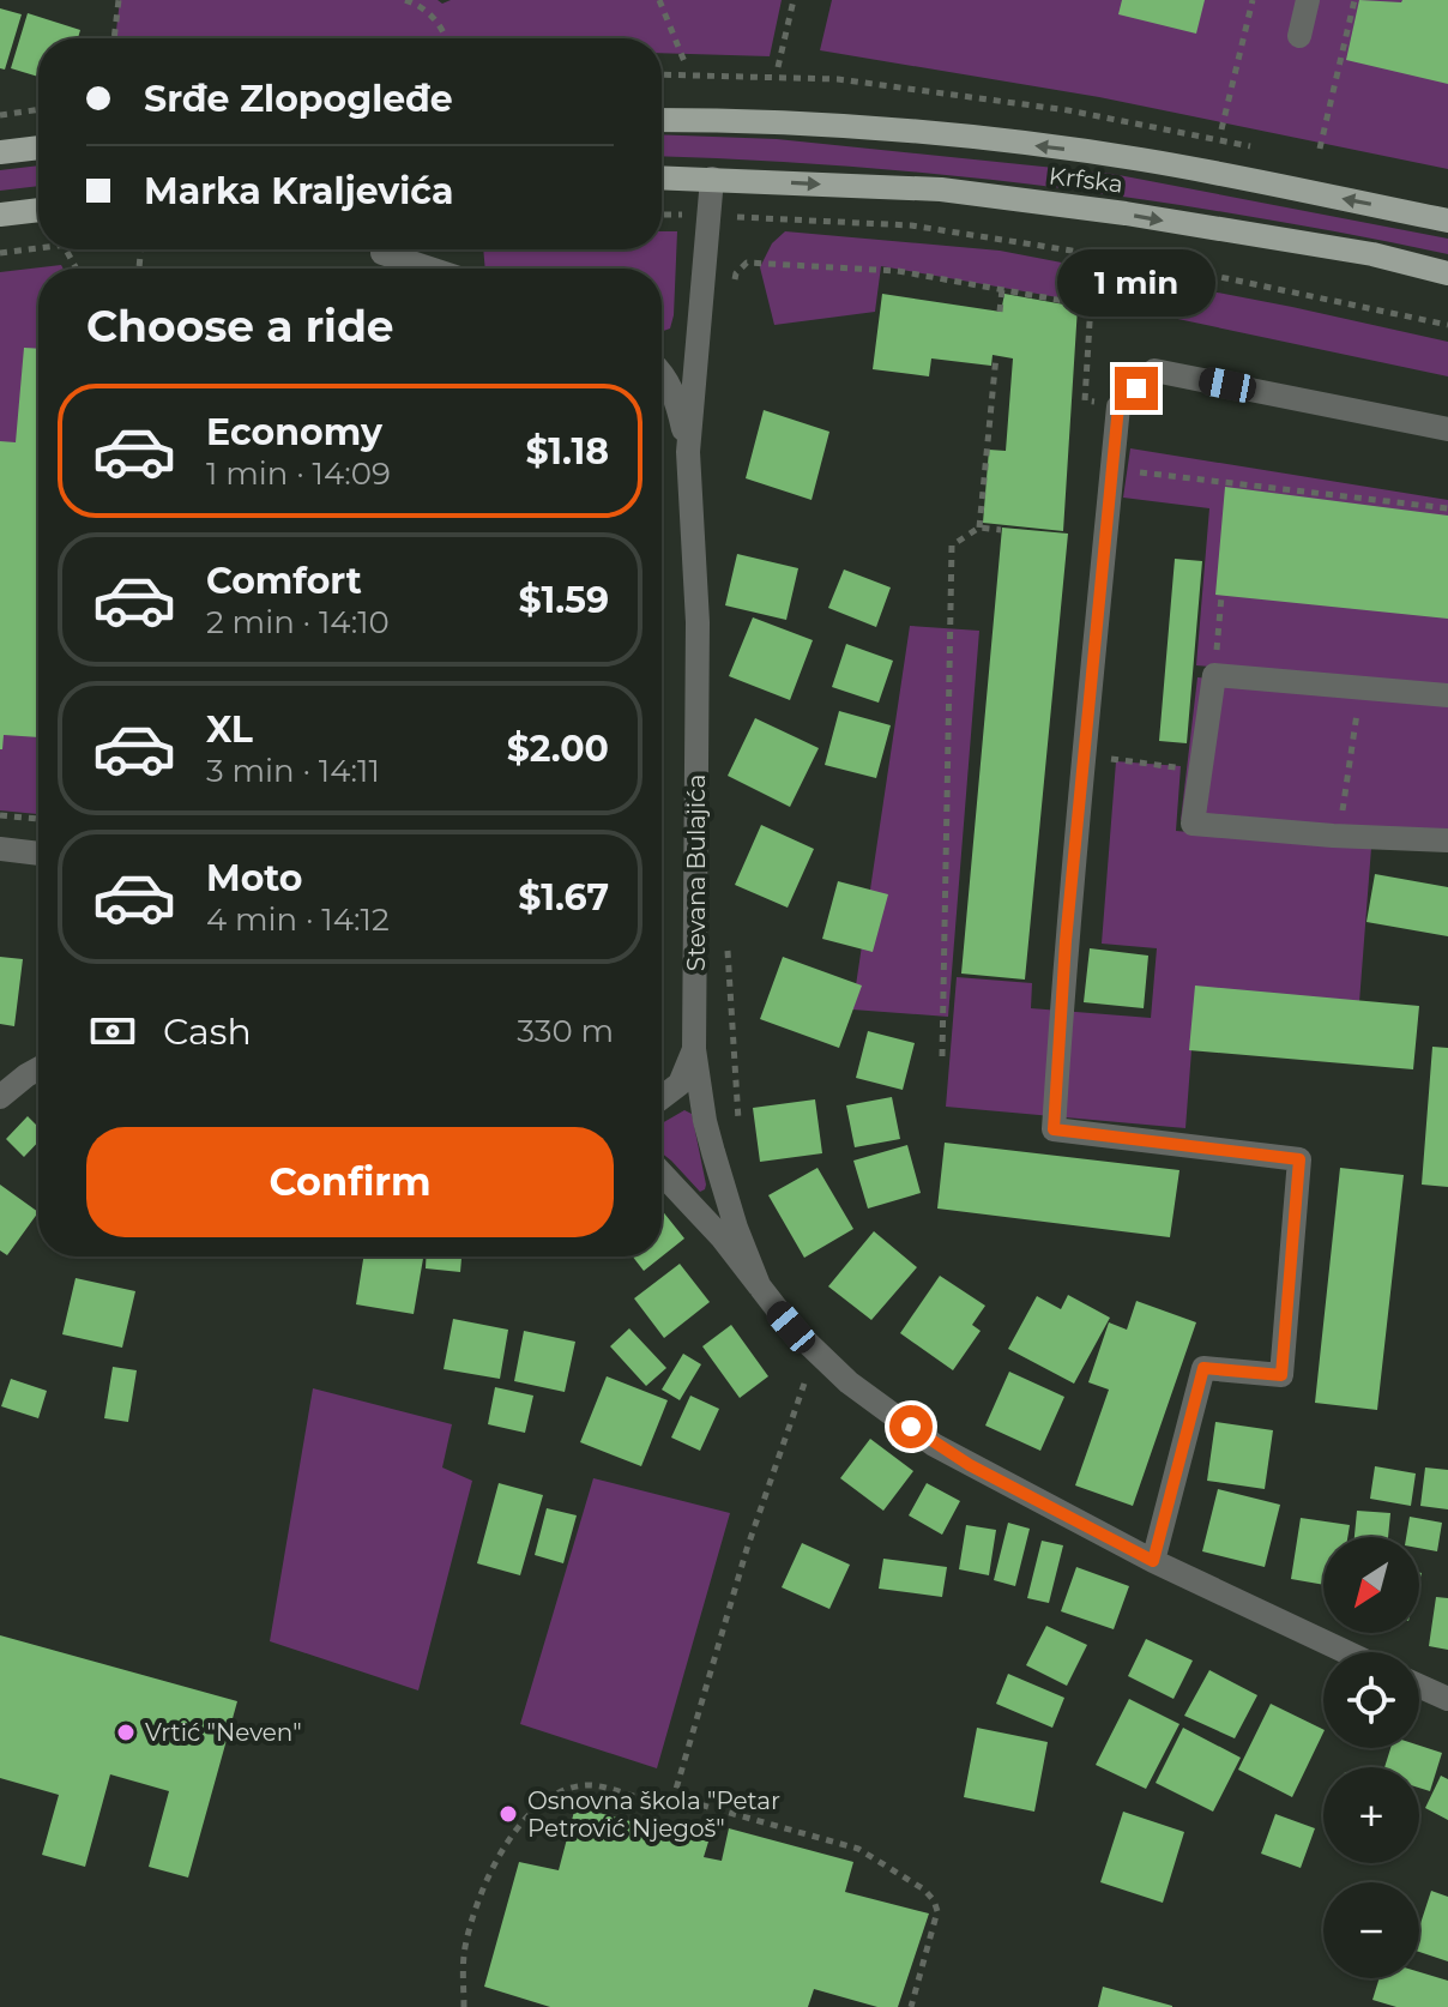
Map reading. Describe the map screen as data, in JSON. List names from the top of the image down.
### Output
{
  "streets": {
    "main road": ["Krfska"],
    "street": ["Stevana Bulajića"]
  },
  "crossings": [
    ["Krfska", "Stevana Bulajića"]
  ],
  "places": ["Vrtić \"Neven\"", "Osnovna škola \"Petar Petrović Njegoš\""],
  "north": "bottom left",
  "page": {
    "banner": ["Srđe Zlopogleđe", "Marka Kraljevića"],
    "bubble": "1 min",
    "heading": "Choose a ride",
    "list": [
      {
        "name": "Economy",
        "note": "1 min · 14:09",
        "value": "$1.18"
      },
      {
        "name": "Comfort",
        "note": "2 min · 14:10",
        "value": "$1.59"
      },
      {
        "name": "XL",
        "note": "3 min · 14:11",
        "value": "$2.00"
      },
      {
        "name": "Moto",
        "note": "4 min · 14:12",
        "value": "$1.67"
      }
    ],
    "pay": ["Cash", "330 m"],
    "buttons": "Confirm",
    "map_buttons": ["+", "−"]
  }
}
